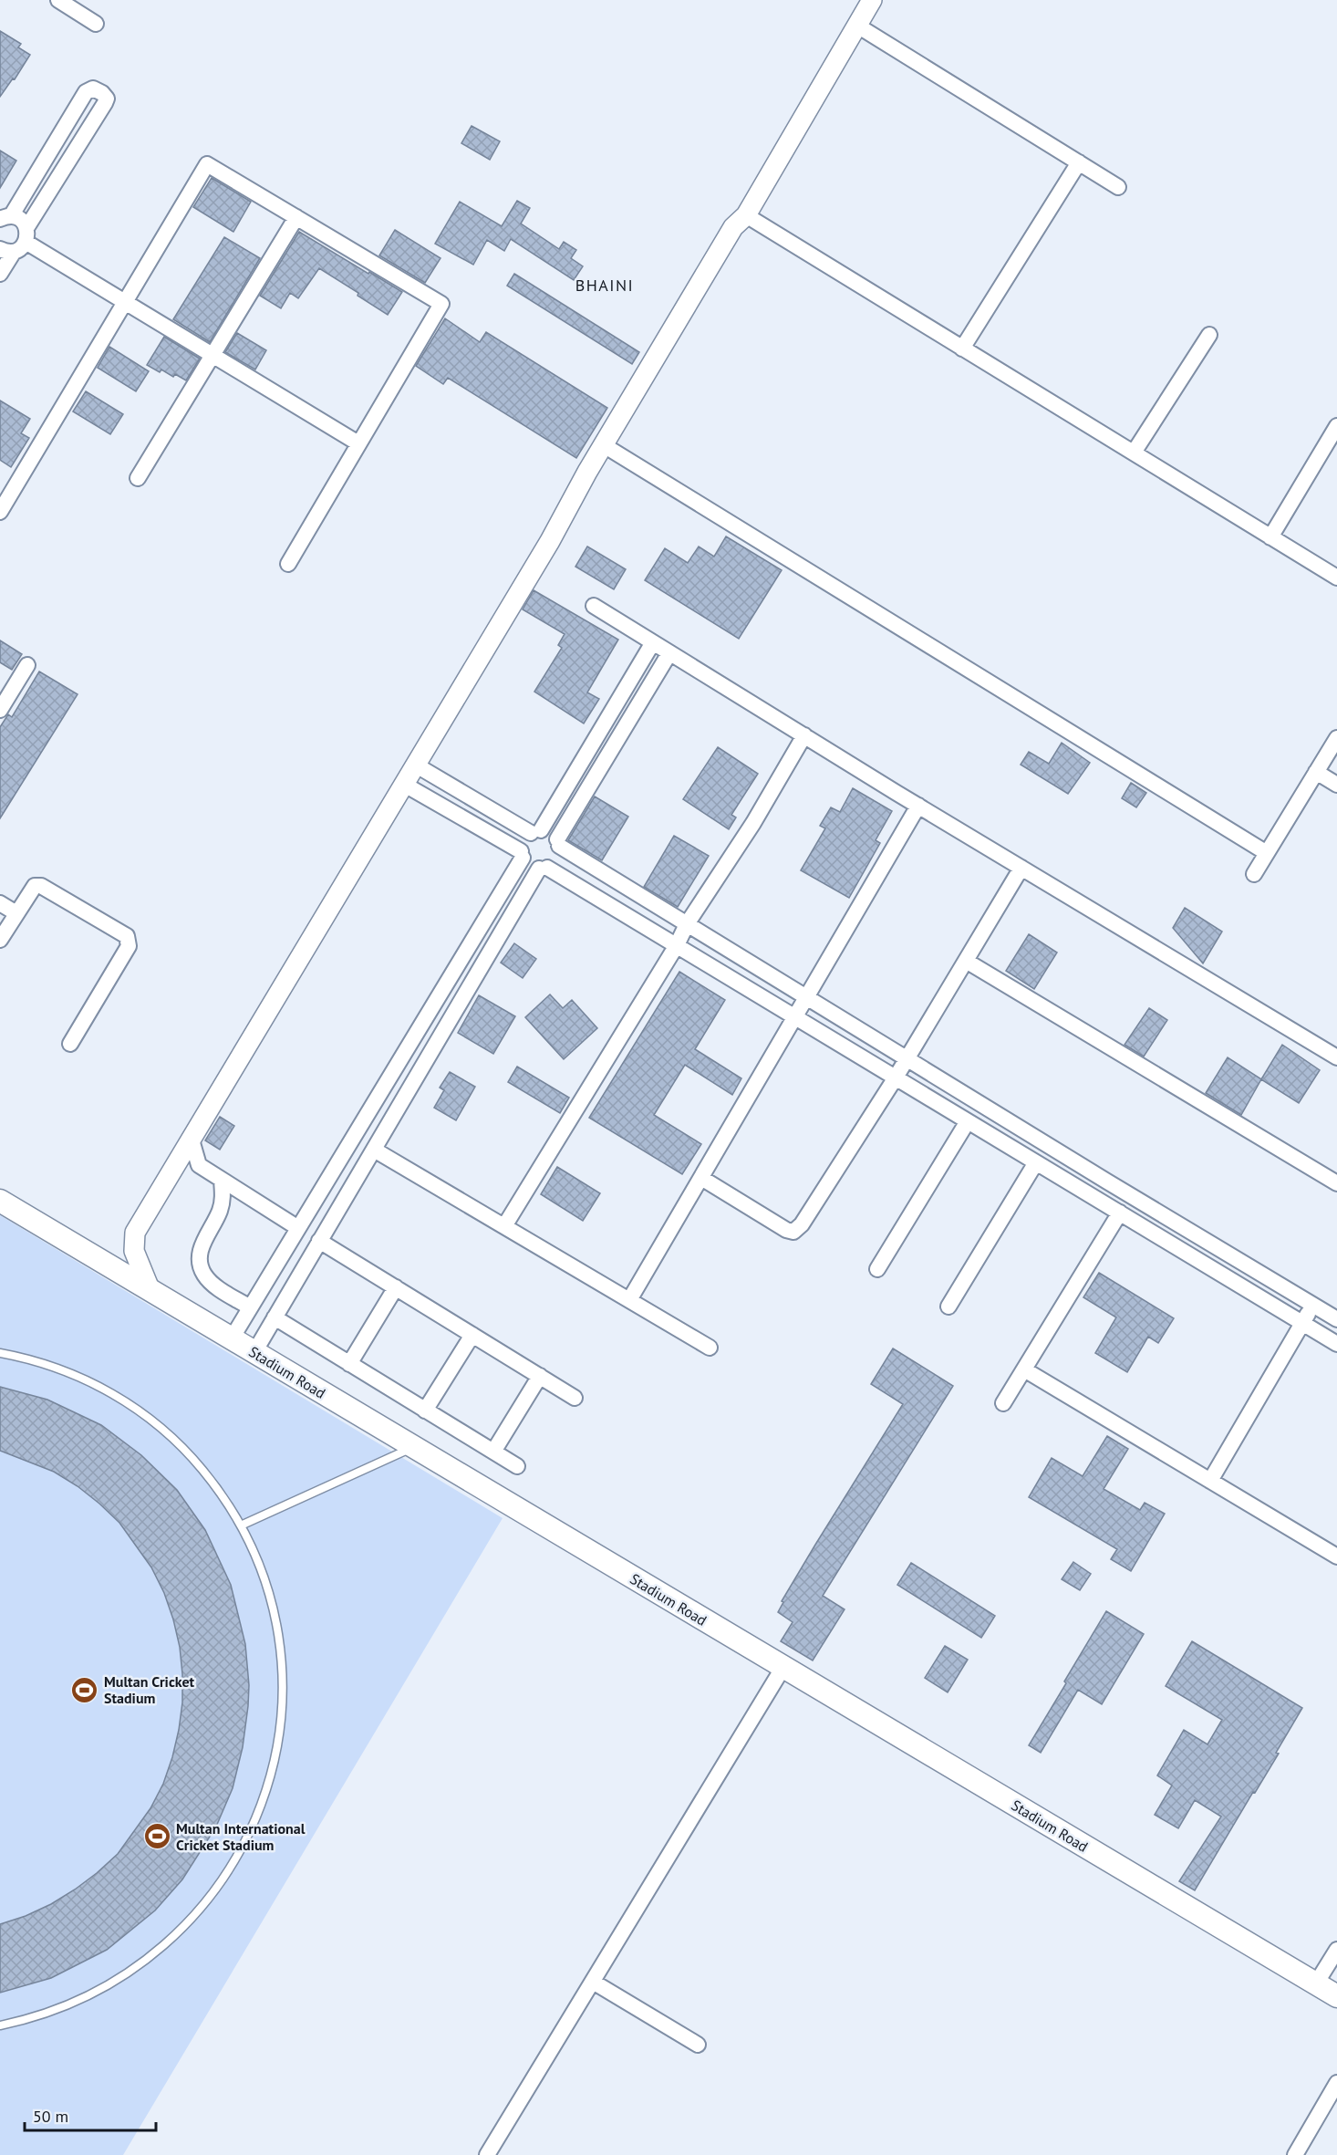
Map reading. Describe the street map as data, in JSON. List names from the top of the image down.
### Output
{
  "streets": {
    "main road": ["Stadium Road"]
  },
  "districts": ["BHAINI"],
  "places": {
    "sports": ["Multan Cricket Stadium", "Multan International Cricket Stadium"]
  },
  "scale_bar": "50 m"
}
